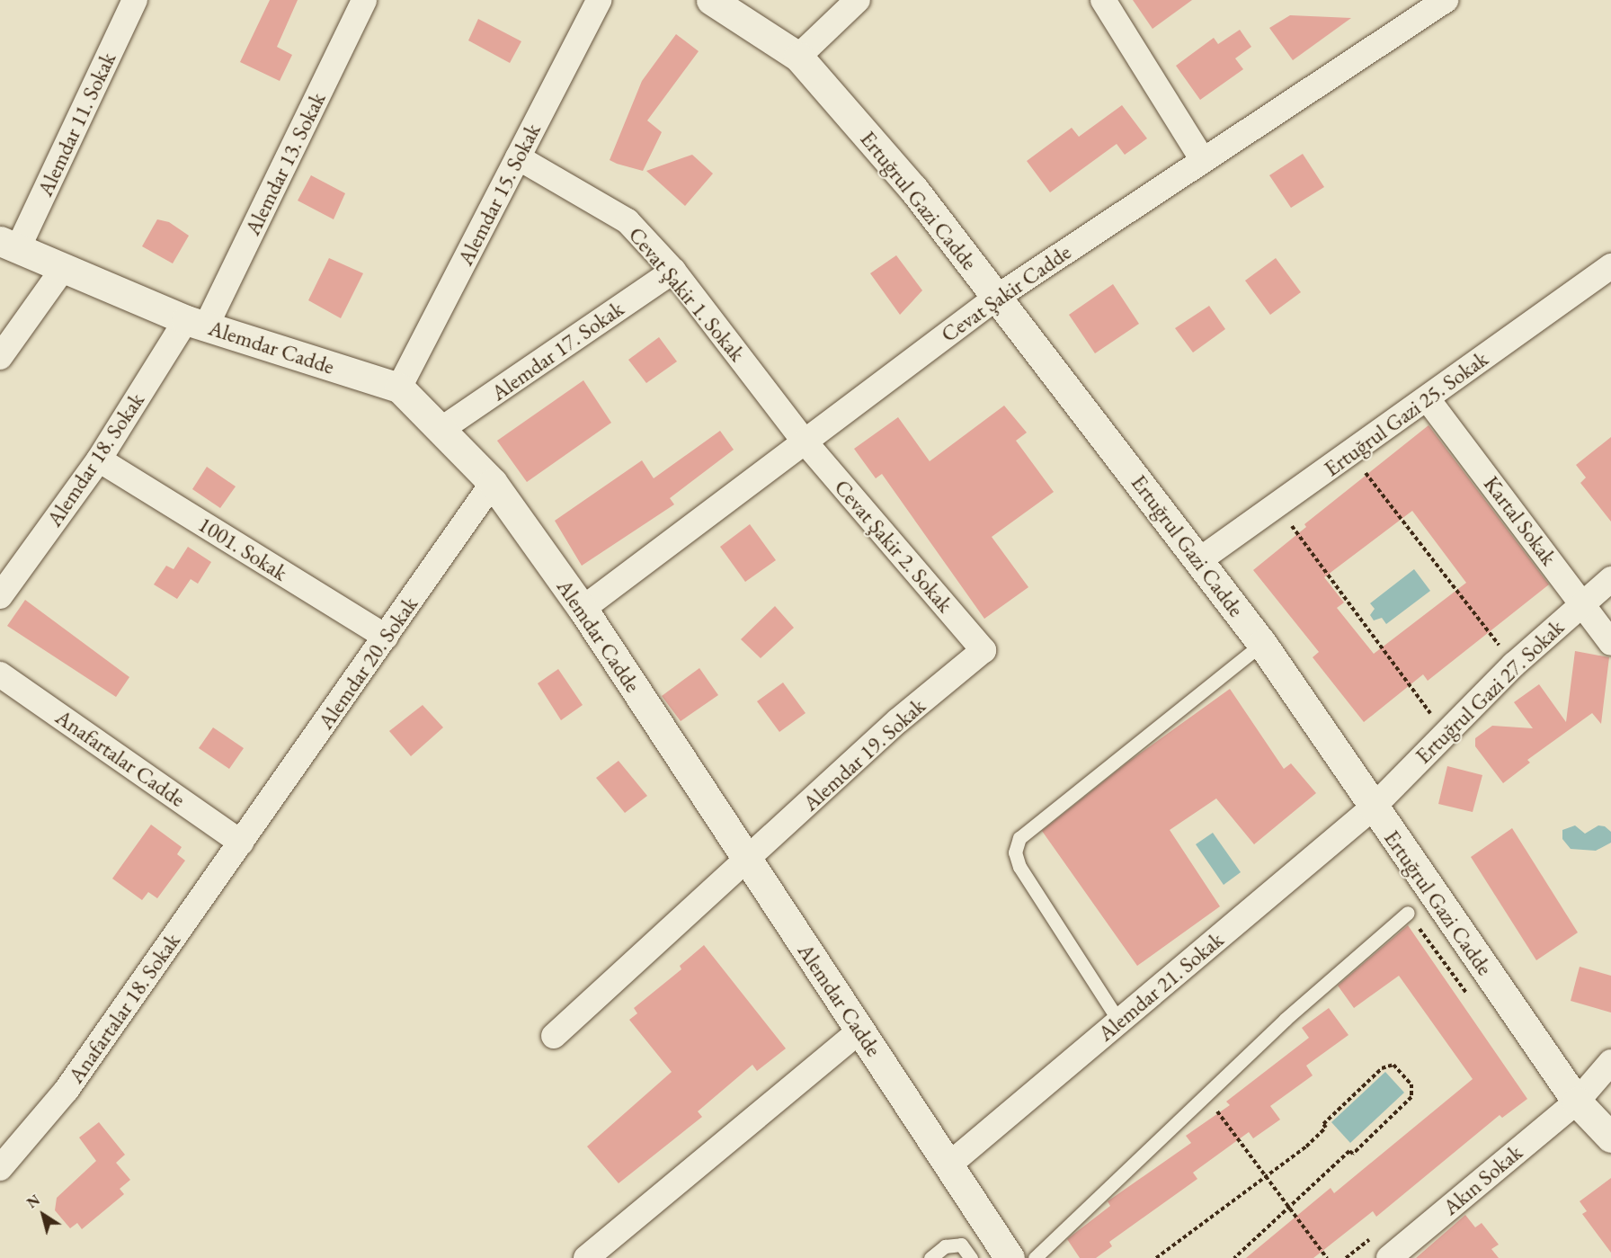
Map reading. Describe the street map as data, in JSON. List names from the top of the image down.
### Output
{
  "streets": {
    "street": [
      "Alemdar 11. Sokak",
      "Alemdar 13. Sokak",
      "Alemdar 15. Sokak",
      "Ertuğrul Gazi Cadde",
      "Cevat Şakir Cadde",
      "Cevat Şakir 1. Sokak",
      "Alemdar Cadde",
      "Alemdar 17. Sokak",
      "Ertuğrul Gazi 25. Sokak",
      "Alemdar 18. Sokak",
      "Kartal Sokak",
      "Cevat Şakir 2. Sokak",
      "1001. Sokak",
      "Alemdar 20. Sokak",
      "Ertuğrul Gazi 27. Sokak",
      "Alemdar 19. Sokak",
      "Anafartalar Cadde",
      "Alemdar 21. Sokak",
      "Anafartalar 18. Sokak",
      "Akın Sokak"
    ]
  },
  "crossings": [
    ["Alemdar 11. Sokak", "Alemdar Cadde"],
    ["Alemdar 13. Sokak", "Alemdar Cadde"],
    ["Alemdar 13. Sokak", "Alemdar 18. Sokak"],
    ["Alemdar 15. Sokak", "Cevat Şakir 1. Sokak"],
    ["Alemdar 15. Sokak", "Alemdar Cadde"],
    ["Ertuğrul Gazi Cadde", "Cevat Şakir Cadde"],
    ["Ertuğrul Gazi Cadde", "Ertuğrul Gazi 25. Sokak"],
    ["Ertuğrul Gazi Cadde", "Ertuğrul Gazi 27. Sokak"],
    ["Ertuğrul Gazi Cadde", "Alemdar 21. Sokak"],
    ["Ertuğrul Gazi Cadde", "Akın Sokak"],
    ["Cevat Şakir Cadde", "Cevat Şakir 1. Sokak"],
    ["Cevat Şakir Cadde", "Alemdar Cadde"],
    ["Cevat Şakir Cadde", "Cevat Şakir 2. Sokak"],
    ["Cevat Şakir 1. Sokak", "Alemdar 17. Sokak"],
    ["Cevat Şakir 1. Sokak", "Cevat Şakir 2. Sokak"],
    ["Alemdar Cadde", "Alemdar 17. Sokak"],
    ["Alemdar Cadde", "Alemdar 18. Sokak"],
    ["Alemdar Cadde", "Alemdar 20. Sokak"],
    ["Alemdar Cadde", "Alemdar 19. Sokak"],
    ["Alemdar Cadde", "Alemdar 21. Sokak"],
    ["Ertuğrul Gazi 25. Sokak", "Kartal Sokak"],
    ["Alemdar 18. Sokak", "1001. Sokak"],
    ["Kartal Sokak", "Ertuğrul Gazi 27. Sokak"],
    ["Cevat Şakir 2. Sokak", "Alemdar 19. Sokak"],
    ["1001. Sokak", "Alemdar 20. Sokak"],
    ["Alemdar 20. Sokak", "Anafartalar Cadde"],
    ["Alemdar 20. Sokak", "Anafartalar 18. Sokak"],
    ["Ertuğrul Gazi 27. Sokak", "Alemdar 21. Sokak"],
    ["Anafartalar Cadde", "Anafartalar 18. Sokak"]
  ],
  "north": "top left"
}
